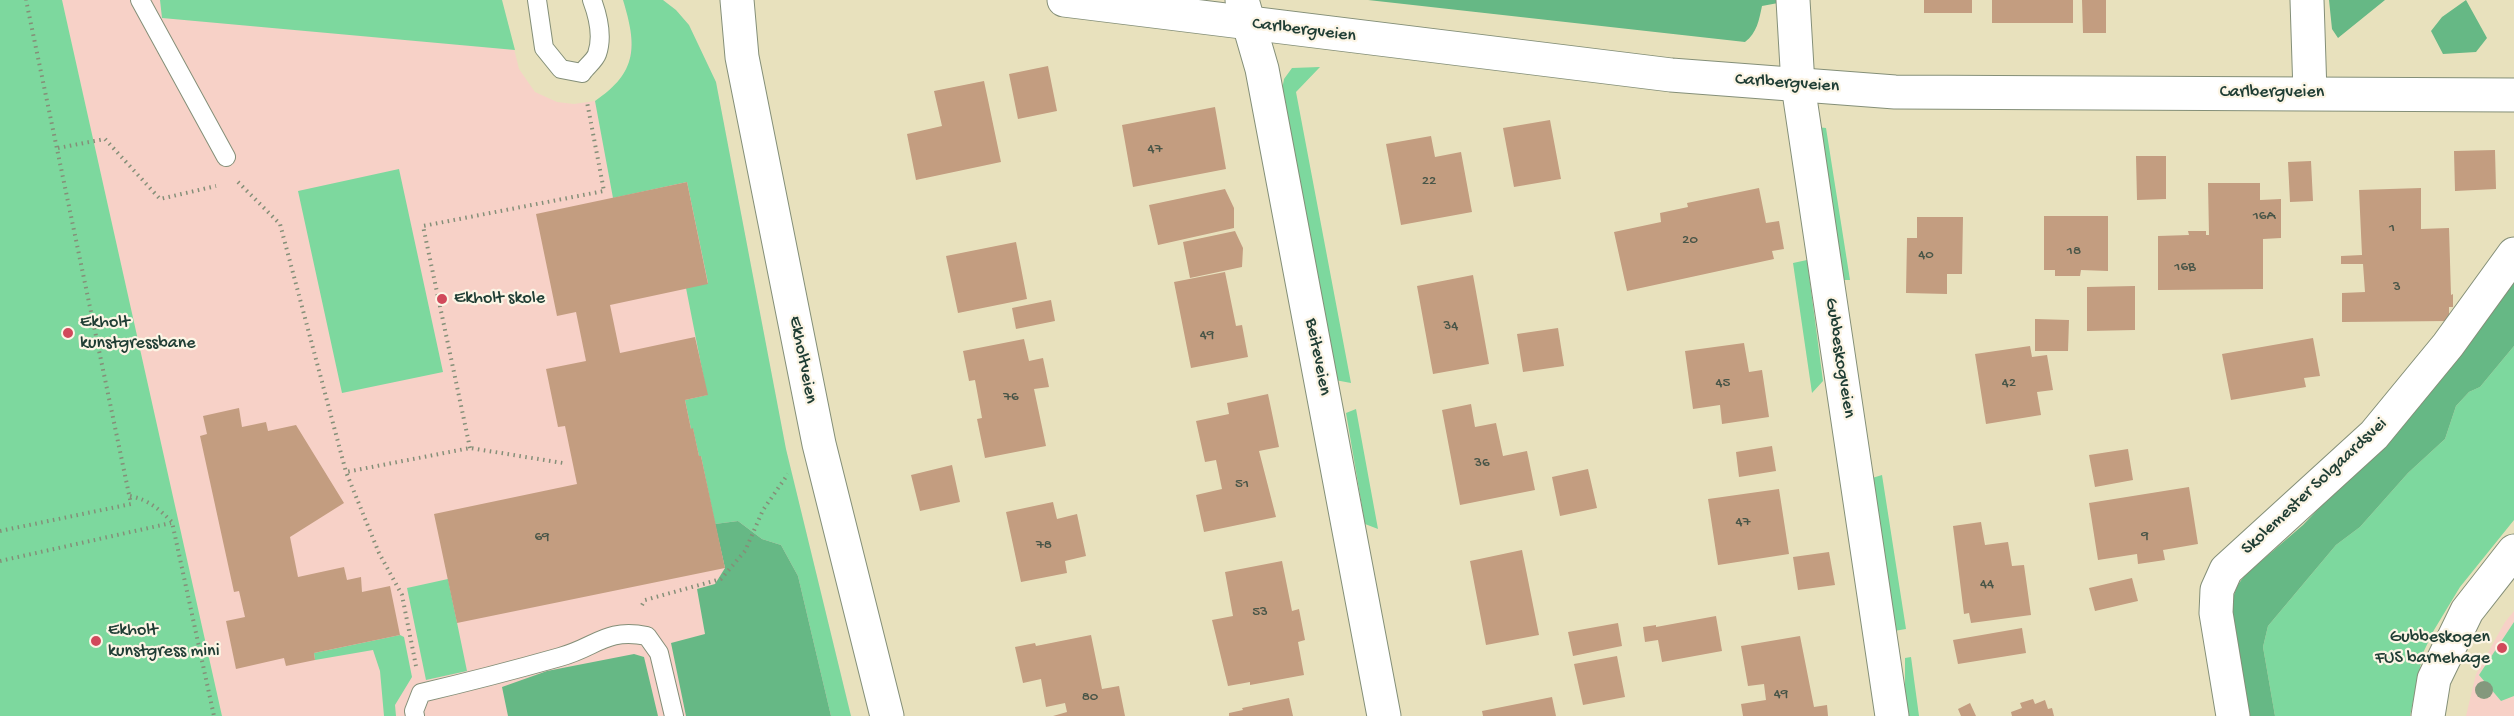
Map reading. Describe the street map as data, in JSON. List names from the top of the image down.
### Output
{
  "streets": {
    "street": [
      "Carlbergveien",
      "Beiteveien",
      "Gubbeskogveien",
      "Ekholtveien",
      "Skolemester Solgaardsvei"
    ]
  },
  "crossings": [
    ["Carlbergveien", "Beiteveien"],
    ["Carlbergveien", "Gubbeskogveien"]
  ],
  "places": [
    "Ekholt skole",
    "Ekholt kunstgressbane",
    "Ekholt kunstgress mini",
    "Gubbeskogen FUS barnehage"
  ],
  "house_numbers": [
    "47",
    "22",
    "16A",
    "1",
    "20",
    "18",
    "40",
    "16B",
    "3",
    "34",
    "49",
    "45",
    "42",
    "76",
    "36",
    "51",
    "47",
    "9",
    "69",
    "78",
    "44",
    "53",
    "49",
    "80"
  ]
}
